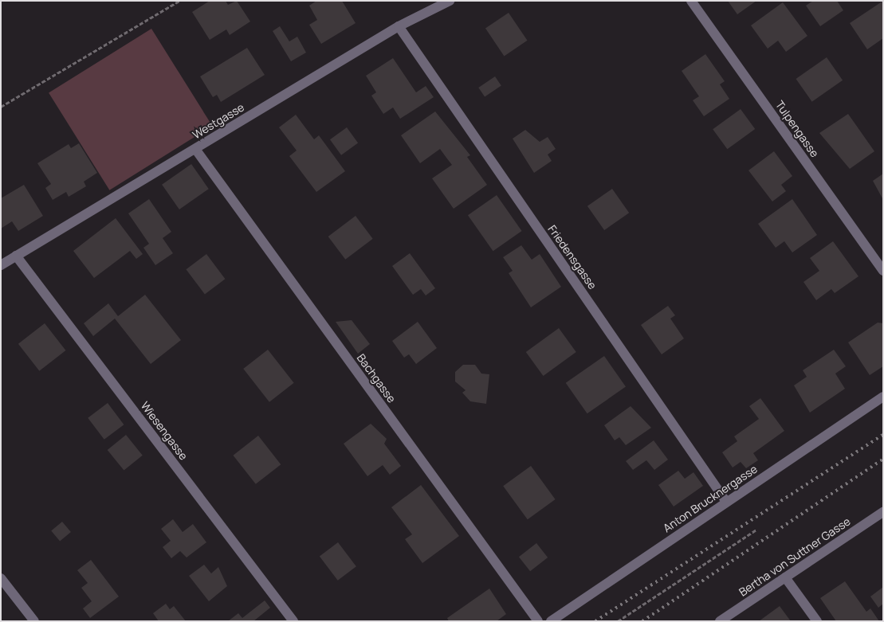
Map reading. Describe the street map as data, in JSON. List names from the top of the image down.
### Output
{
  "streets": {
    "street": [
      "Westgasse",
      "Tulpengasse",
      "Friedensgasse",
      "Bachgasse",
      "Wiesengasse",
      "Anton Brucknergasse",
      "Bertha von Suttner Gasse"
    ]
  },
  "crossings": [
    ["Westgasse", "Friedensgasse"],
    ["Westgasse", "Bachgasse"],
    ["Westgasse", "Wiesengasse"],
    ["Friedensgasse", "Anton Brucknergasse"]
  ]
}
